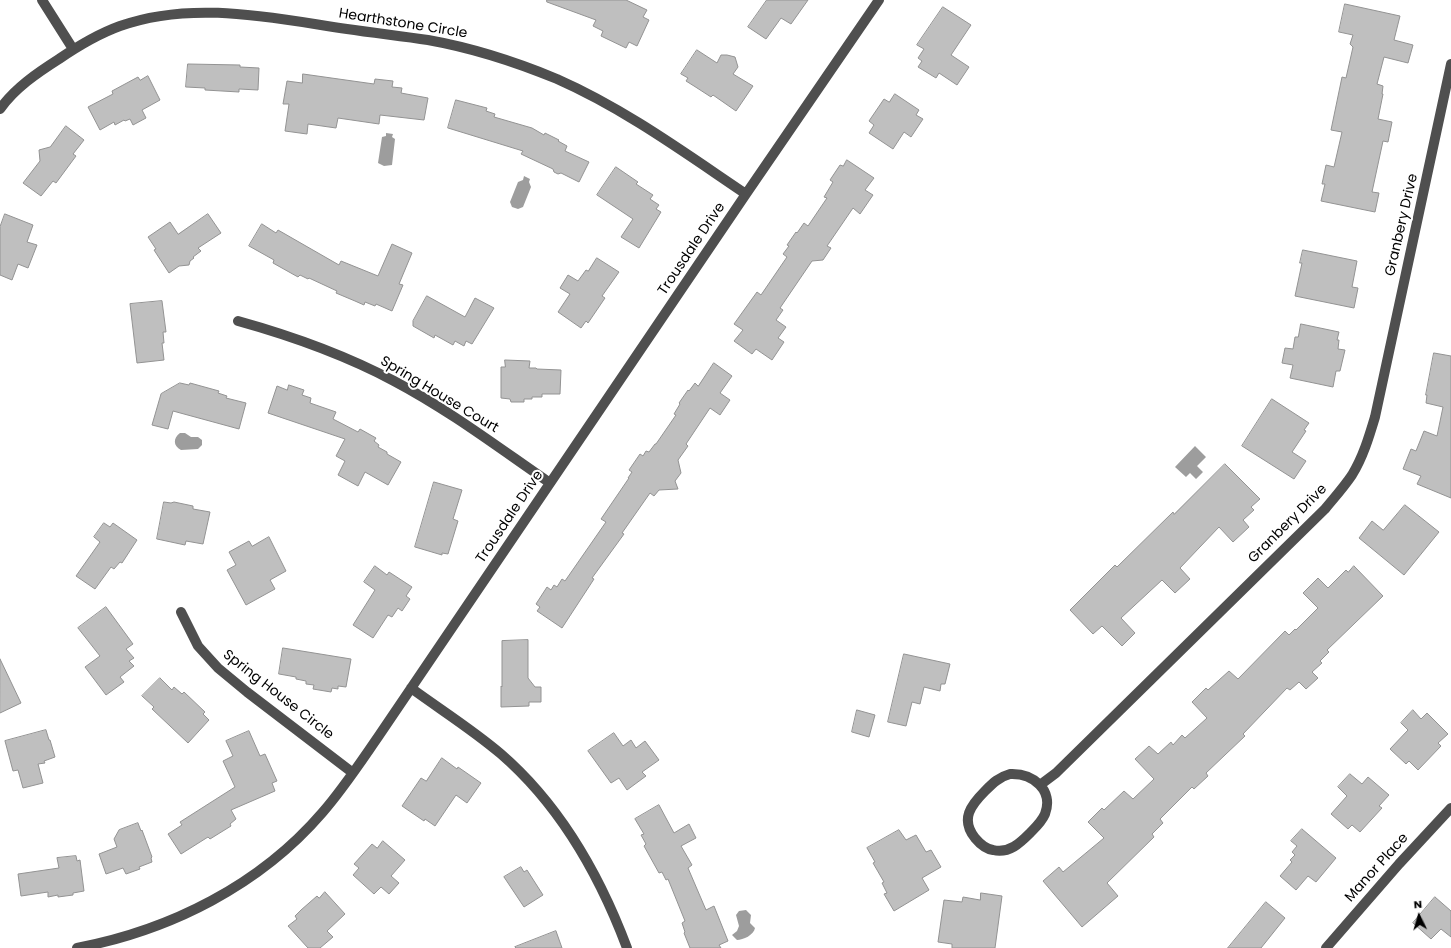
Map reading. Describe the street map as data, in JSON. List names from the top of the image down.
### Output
{
  "streets": {
    "street": [
      "Hearthstone Circle",
      "Granbery Drive",
      "Trousdale Drive",
      "Spring House Court",
      "Spring House Circle",
      "Manor Place"
    ]
  },
  "crossings": [
    ["Hearthstone Circle", "Trousdale Drive"],
    ["Trousdale Drive", "Spring House Court"],
    ["Trousdale Drive", "Spring House Circle"]
  ],
  "north": "top"
}
